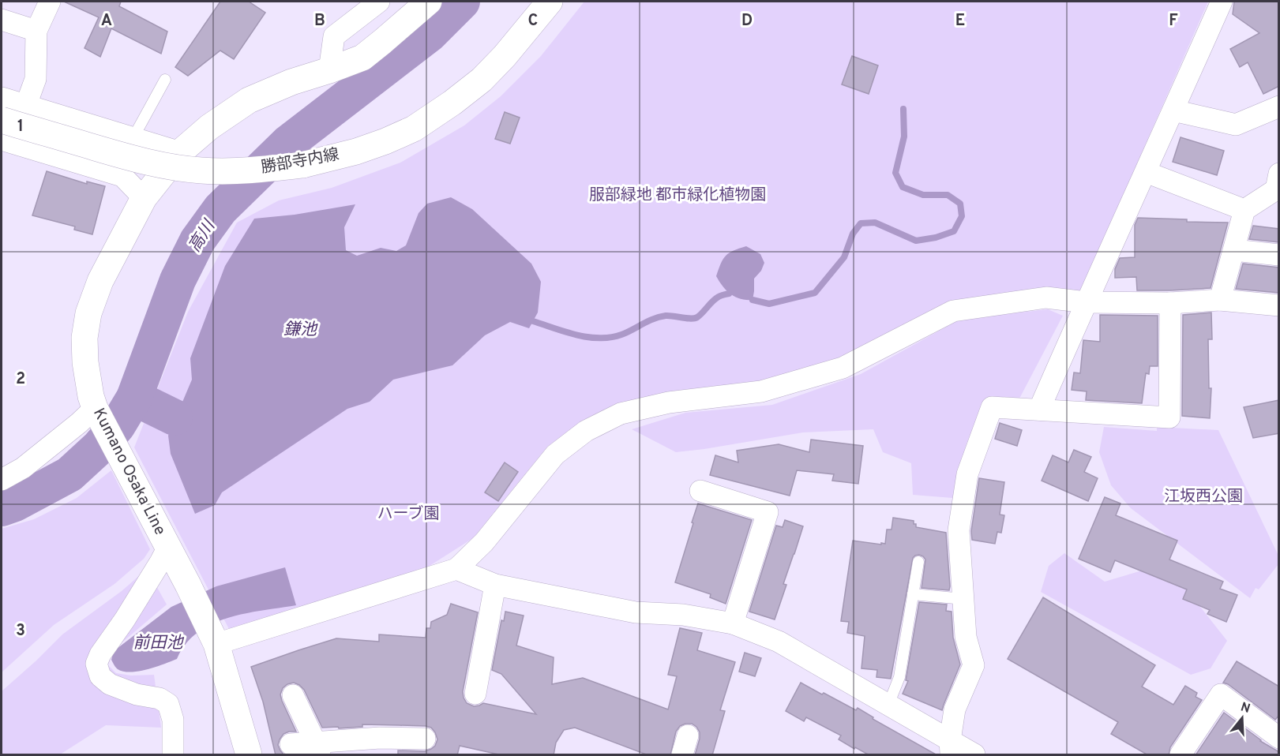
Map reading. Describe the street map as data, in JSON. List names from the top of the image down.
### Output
{
  "streets": {
    "main road": ["勝部寺内線", "Kumano Osaka Line"]
  },
  "water": ["高川", "鎌池", "前田池"],
  "parks": ["服部緑地 都市緑化植物園", "江坂西公園", "ハーブ園"],
  "north": "top",
  "grid": {
    "columns": [
      "A",
      "B",
      "C",
      "D",
      "E",
      "F"
    ],
    "rows": ["1", "2", "3"]
  }
}
